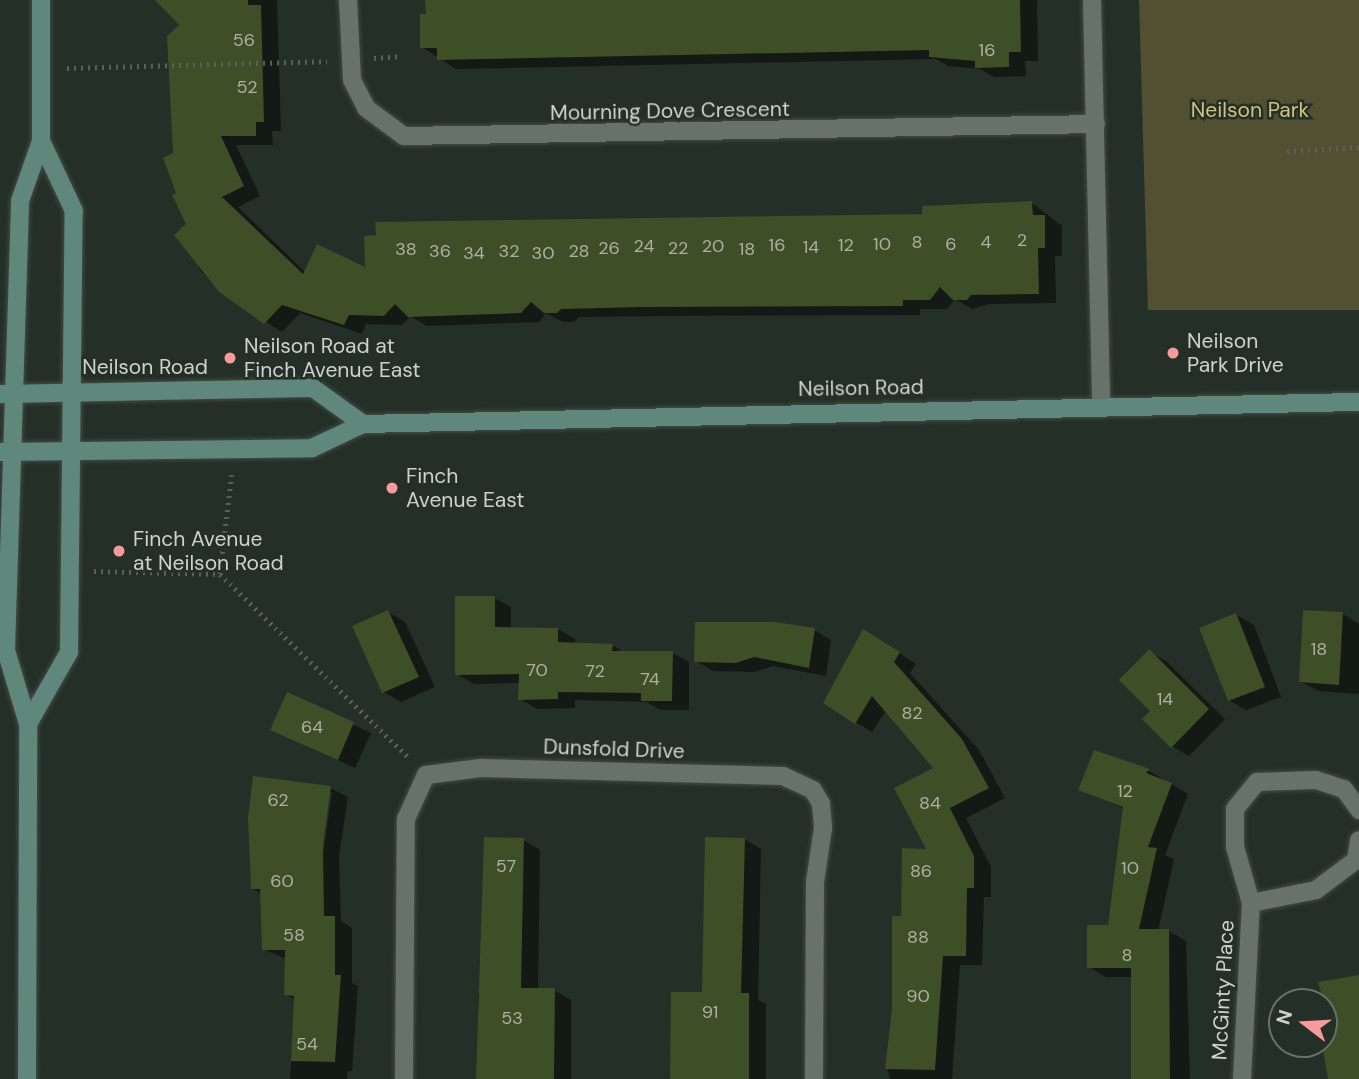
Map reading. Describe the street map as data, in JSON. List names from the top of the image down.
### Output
{
  "streets": {
    "main road": ["Neilson Road"],
    "street": ["Mourning Dove Crescent", "Dunsfold Drive", "McGinty Place"]
  },
  "parks": ["Neilson Park"],
  "places": [
    "Neilson Park Drive",
    "Neilson Road at Finch Avenue East",
    "Finch Avenue East",
    "Finch Avenue at Neilson Road"
  ],
  "house_numbers": [
    "56",
    "16",
    "52",
    "2",
    "8",
    "4",
    "10",
    "6",
    "16",
    "12",
    "24",
    "20",
    "14",
    "26",
    "22",
    "38",
    "18",
    "36",
    "32",
    "28",
    "34",
    "30",
    "18",
    "70",
    "72",
    "74",
    "14",
    "82",
    "64",
    "12",
    "62",
    "84",
    "57",
    "10",
    "86",
    "60",
    "58",
    "88",
    "8",
    "90",
    "91",
    "53",
    "54"
  ],
  "north": "left"
}
